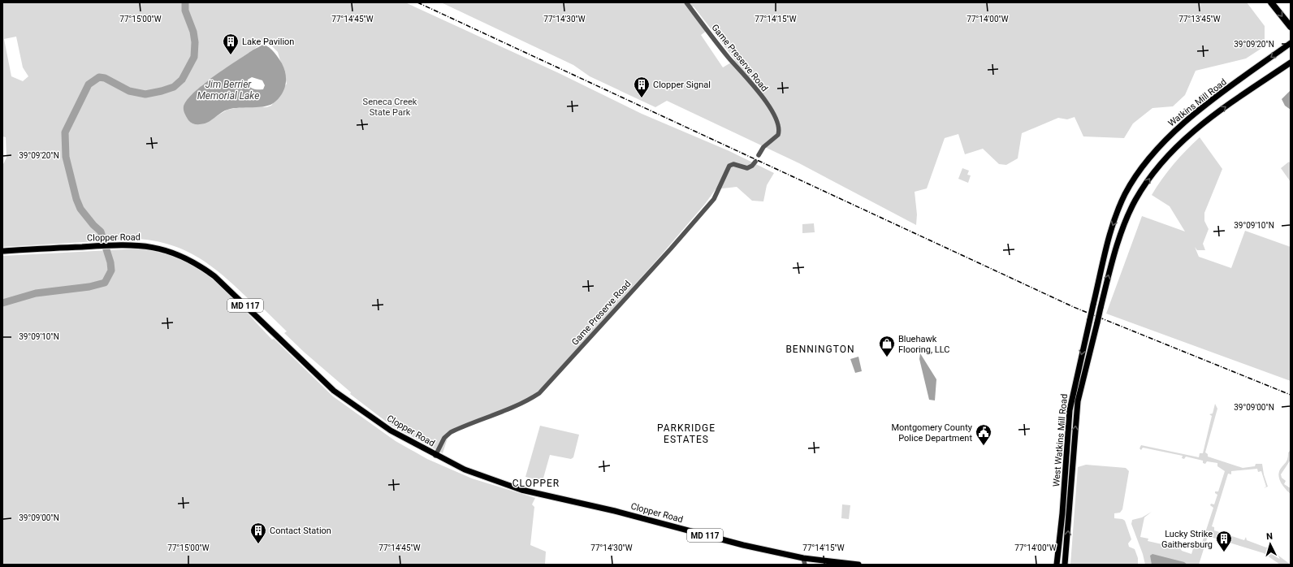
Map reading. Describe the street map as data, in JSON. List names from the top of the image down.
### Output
{
  "streets": {
    "main road": [
      "Watkins Mill Road",
      "Clopper Road",
      "MD 117",
      "West Watkins Mill Road"
    ],
    "street": ["Game Preserve Road"]
  },
  "crossings": [
    ["Game Preserve Road", "Clopper Road"],
    ["Watkins Mill Road", "West Watkins Mill Road"]
  ],
  "one_way": ["Watkins Mill Road"],
  "districts": ["BENNINGTON", "PARKRIDGE ESTATES", "CLOPPER"],
  "water": ["Jim Berrier Memorial Lake"],
  "parks": ["Seneca Creek State Park"],
  "places": {
    "building": [
      "Lake Pavilion",
      "Clopper Signal",
      "Contact Station",
      "Lucky Strike Gaithersburg"
    ],
    "shop": ["Bluehawk Flooring, LLC"],
    "public building": ["Montgomery County Police Department"]
  },
  "north": "top",
  "coordinates": [
    "77°15'00\"W",
    "77°14'45\"W",
    "77°14'30\"W",
    "77°14'15\"W",
    "77°14'00\"W",
    "77°13'45\"W",
    "39°09'20\"N",
    "39°09'10\"N",
    "39°09'00\"N"
  ]
}
